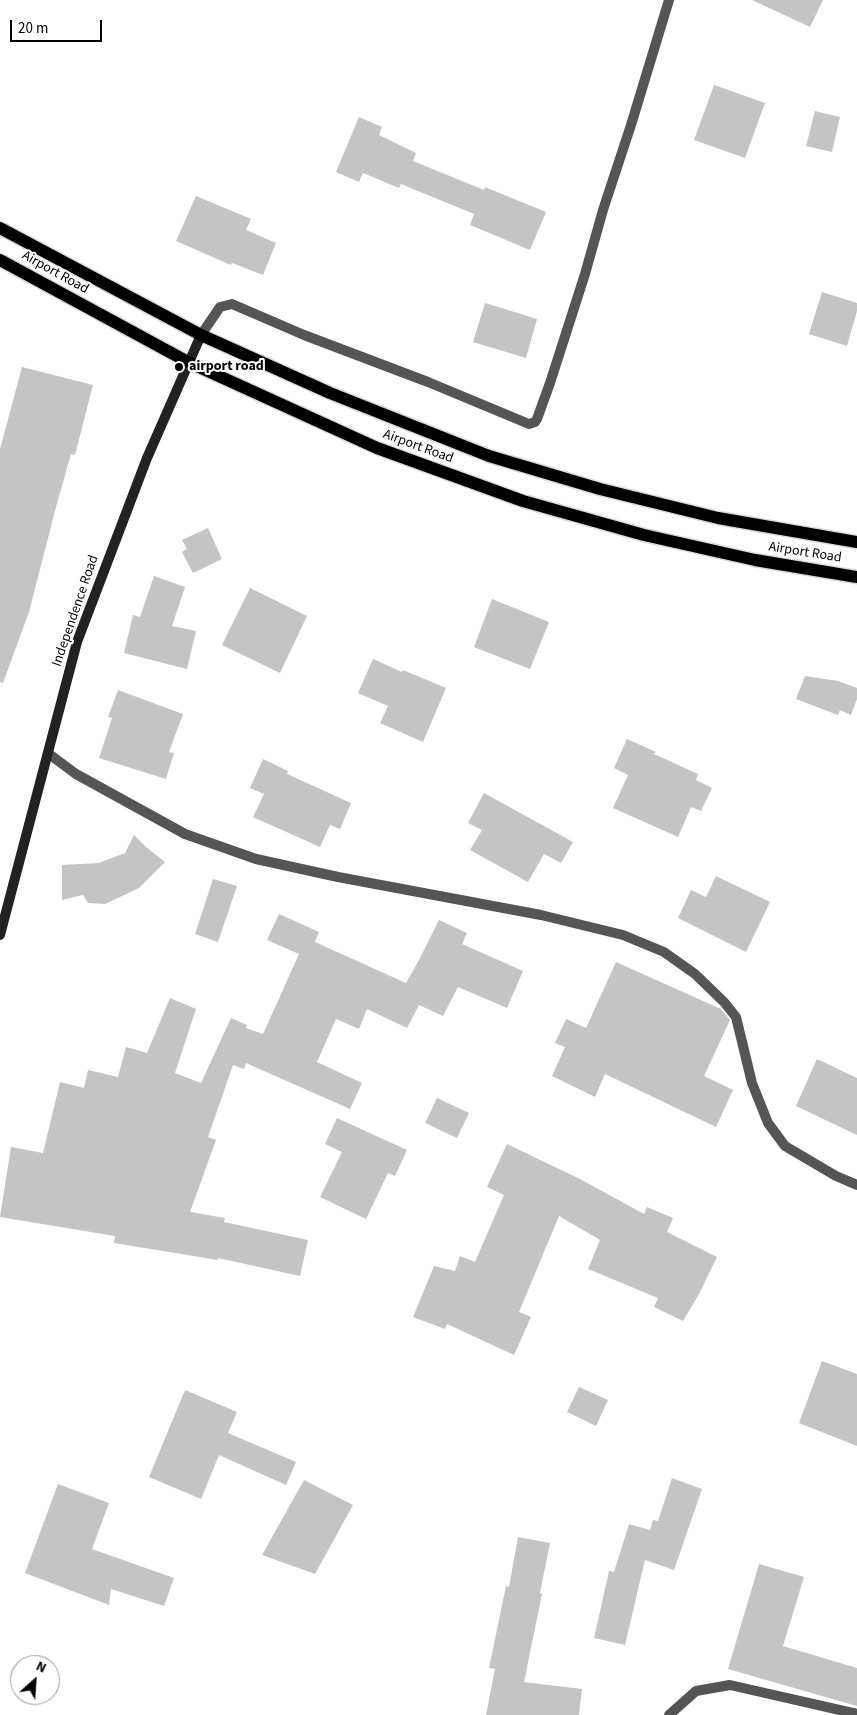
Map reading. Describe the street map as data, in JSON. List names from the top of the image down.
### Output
{
  "streets": {
    "main road": ["Airport Road", "Independence Road"]
  },
  "crossings": [
    ["Airport Road", "Independence Road"]
  ],
  "places": ["airport road"],
  "scale_bar": "20 m",
  "north": "top right"
}
